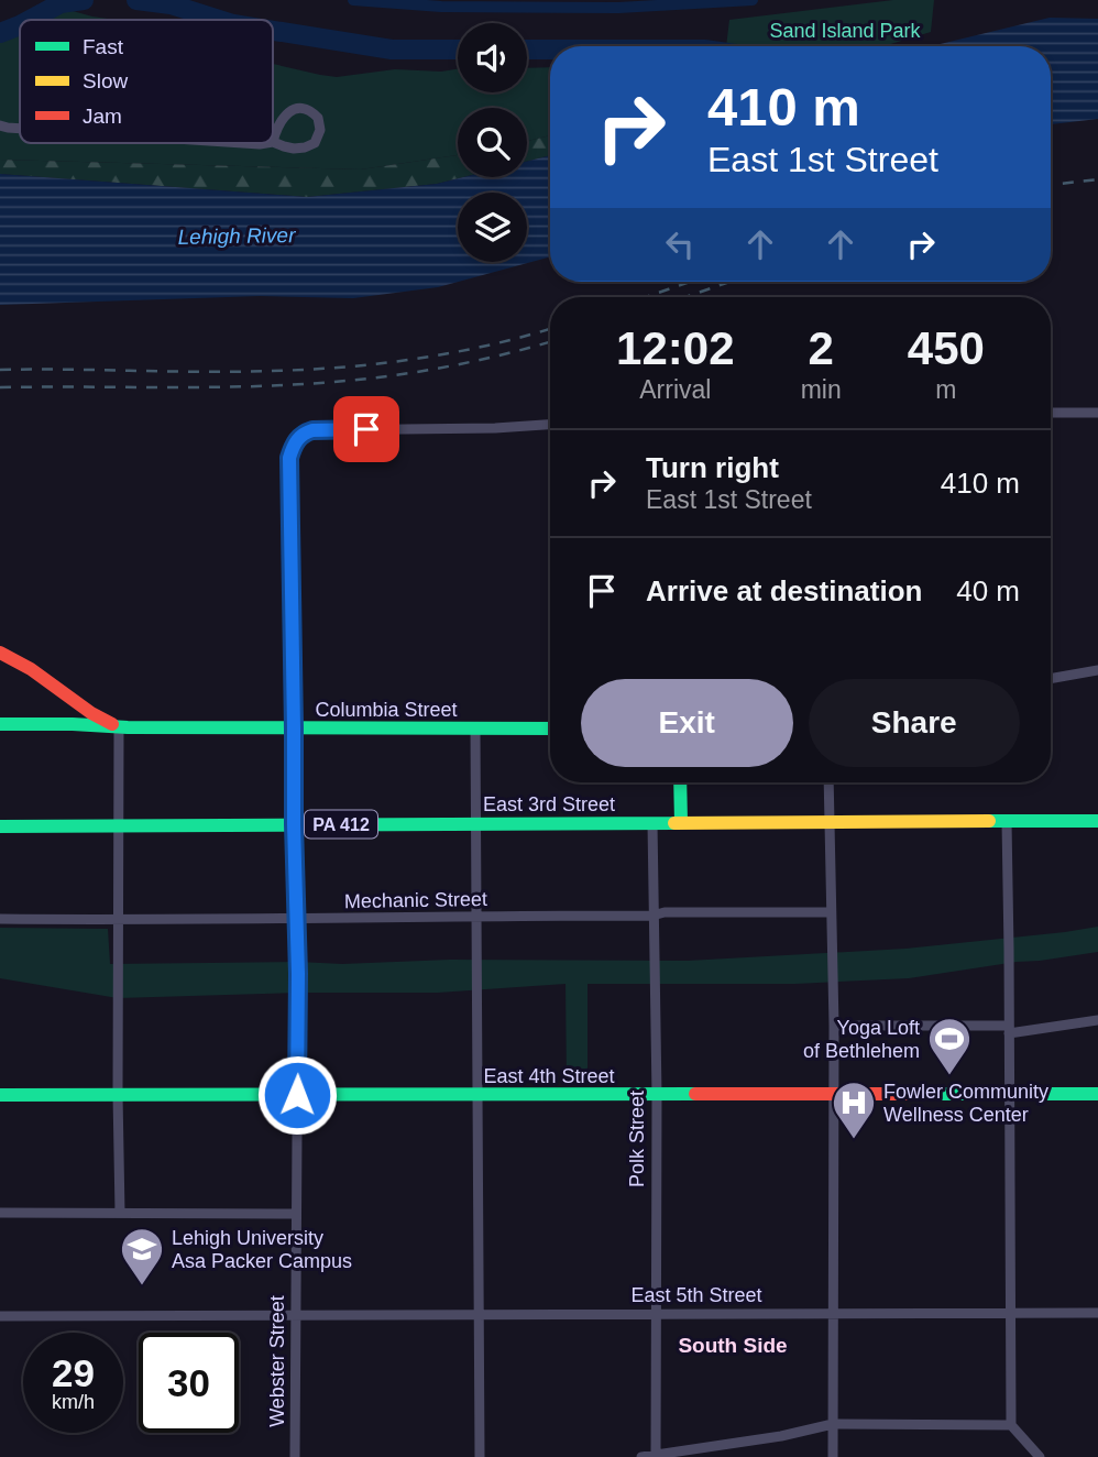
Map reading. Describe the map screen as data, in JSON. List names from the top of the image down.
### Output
{
  "streets": {
    "main road": [
      "Columbia Street",
      "East 3rd Street",
      "PA 412",
      "East 4th Street"
    ],
    "street": [
      "Mechanic Street",
      "Polk Street",
      "East 5th Street",
      "Webster Street"
    ]
  },
  "crossings": [
    ["Columbia Street", "Webster Street"],
    ["East 3rd Street", "Polk Street"],
    ["East 3rd Street", "Webster Street"],
    ["Mechanic Street", "Polk Street"],
    ["Mechanic Street", "Webster Street"],
    ["East 4th Street", "Polk Street"],
    ["East 4th Street", "Webster Street"],
    ["Polk Street", "East 5th Street"],
    ["East 5th Street", "Webster Street"]
  ],
  "districts": ["South Side"],
  "water": ["Lehigh River"],
  "parks": ["Sand Island Park"],
  "places": {
    "sports": ["Yoga Loft of Bethlehem"],
    "hospital": ["Fowler Community Wellness Center"],
    "school or university": ["Lehigh University Asa Packer Campus"]
  },
  "legend": ["Fast", "Slow", "Jam"],
  "page": {
    "turn": ["410 m", "East 1st Street"],
    "eta": [
      "12:02",
      "Arrival",
      "2",
      "min",
      "450",
      "m"
    ],
    "list": [
      {
        "name": "Turn right",
        "note": "East 1st Street",
        "value": "410 m"
      },
      {
        "name": "Arrive at destination",
        "value": "40 m"
      }
    ],
    "buttons": ["Exit", "Share"],
    "speed": "29 km/h",
    "limit": "30"
  }
}
